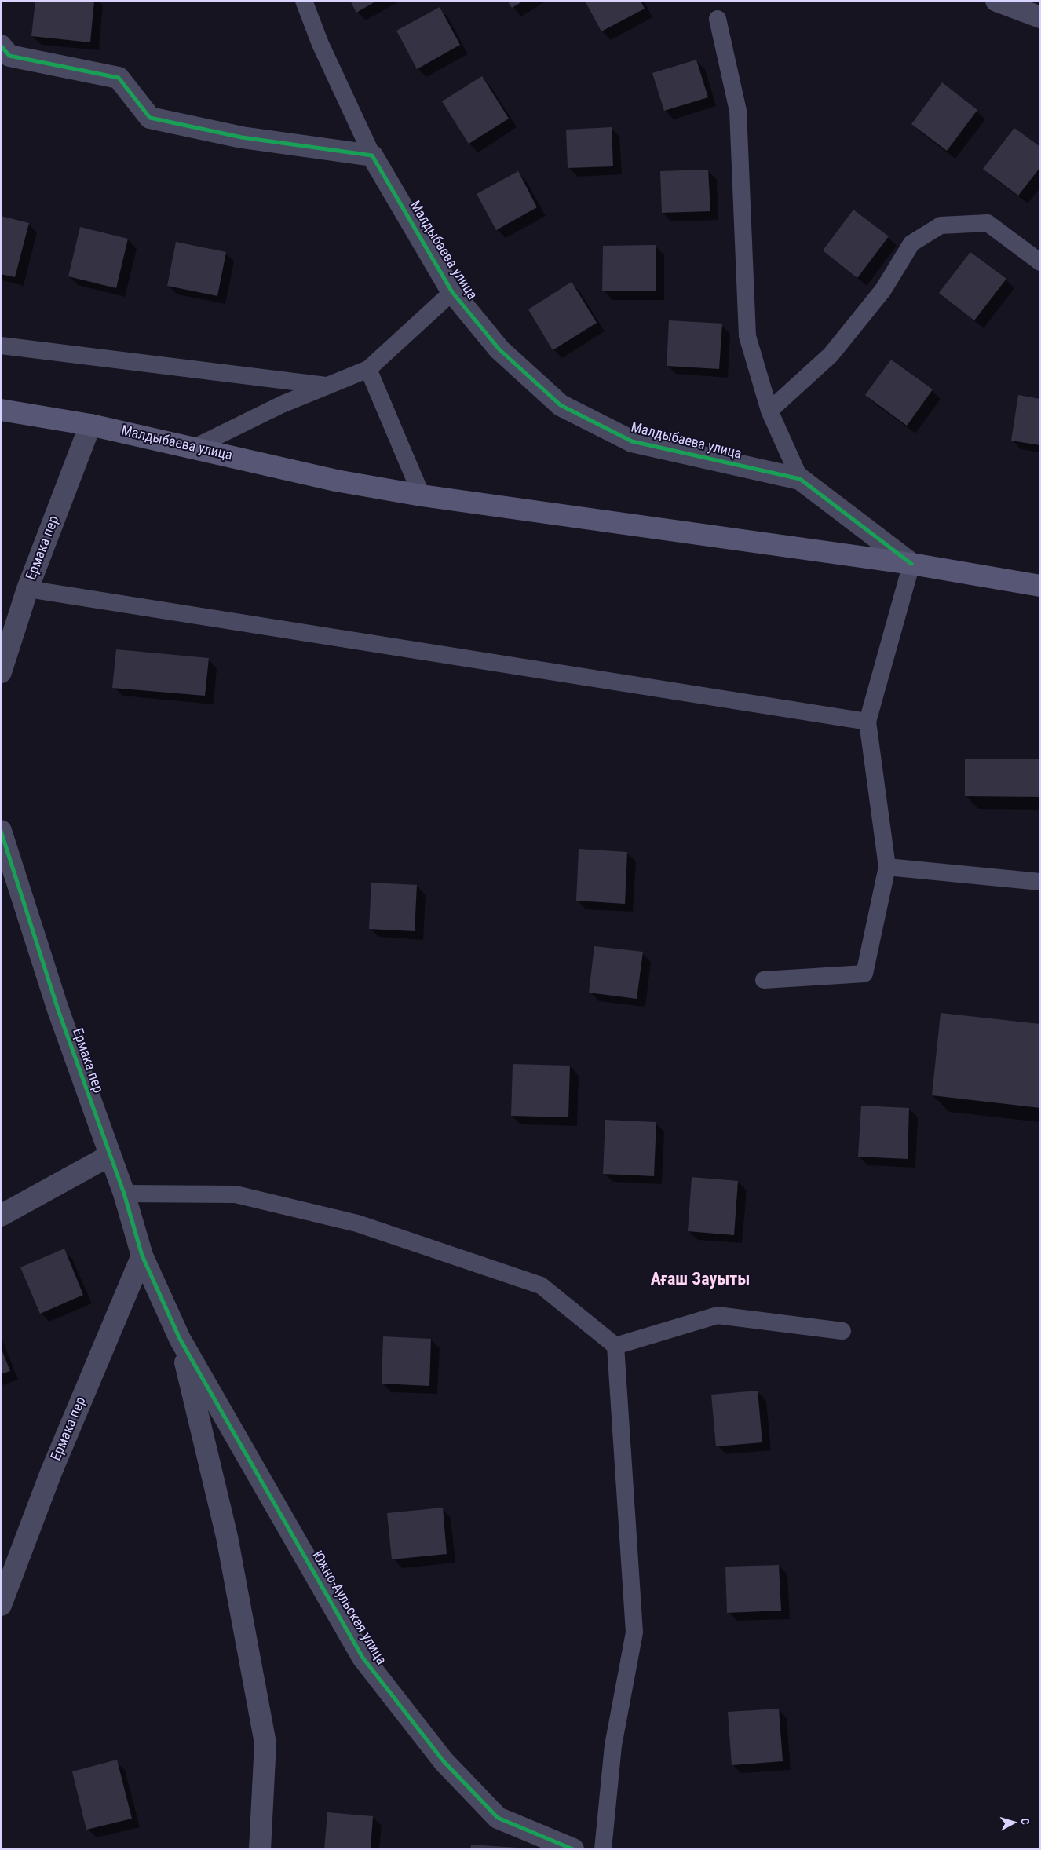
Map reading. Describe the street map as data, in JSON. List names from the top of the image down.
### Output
{
  "streets": {
    "main road": ["Малдыбаева улица"],
    "street": ["Ермака пер", "Южно-Аульская улица"]
  },
  "crossings": [
    ["Малдыбаева улица", "Ермака пер"],
    ["Ермака пер", "Южно-Аульская улица"]
  ],
  "districts": ["Ағаш Зауыты"],
  "north": "right"
}
